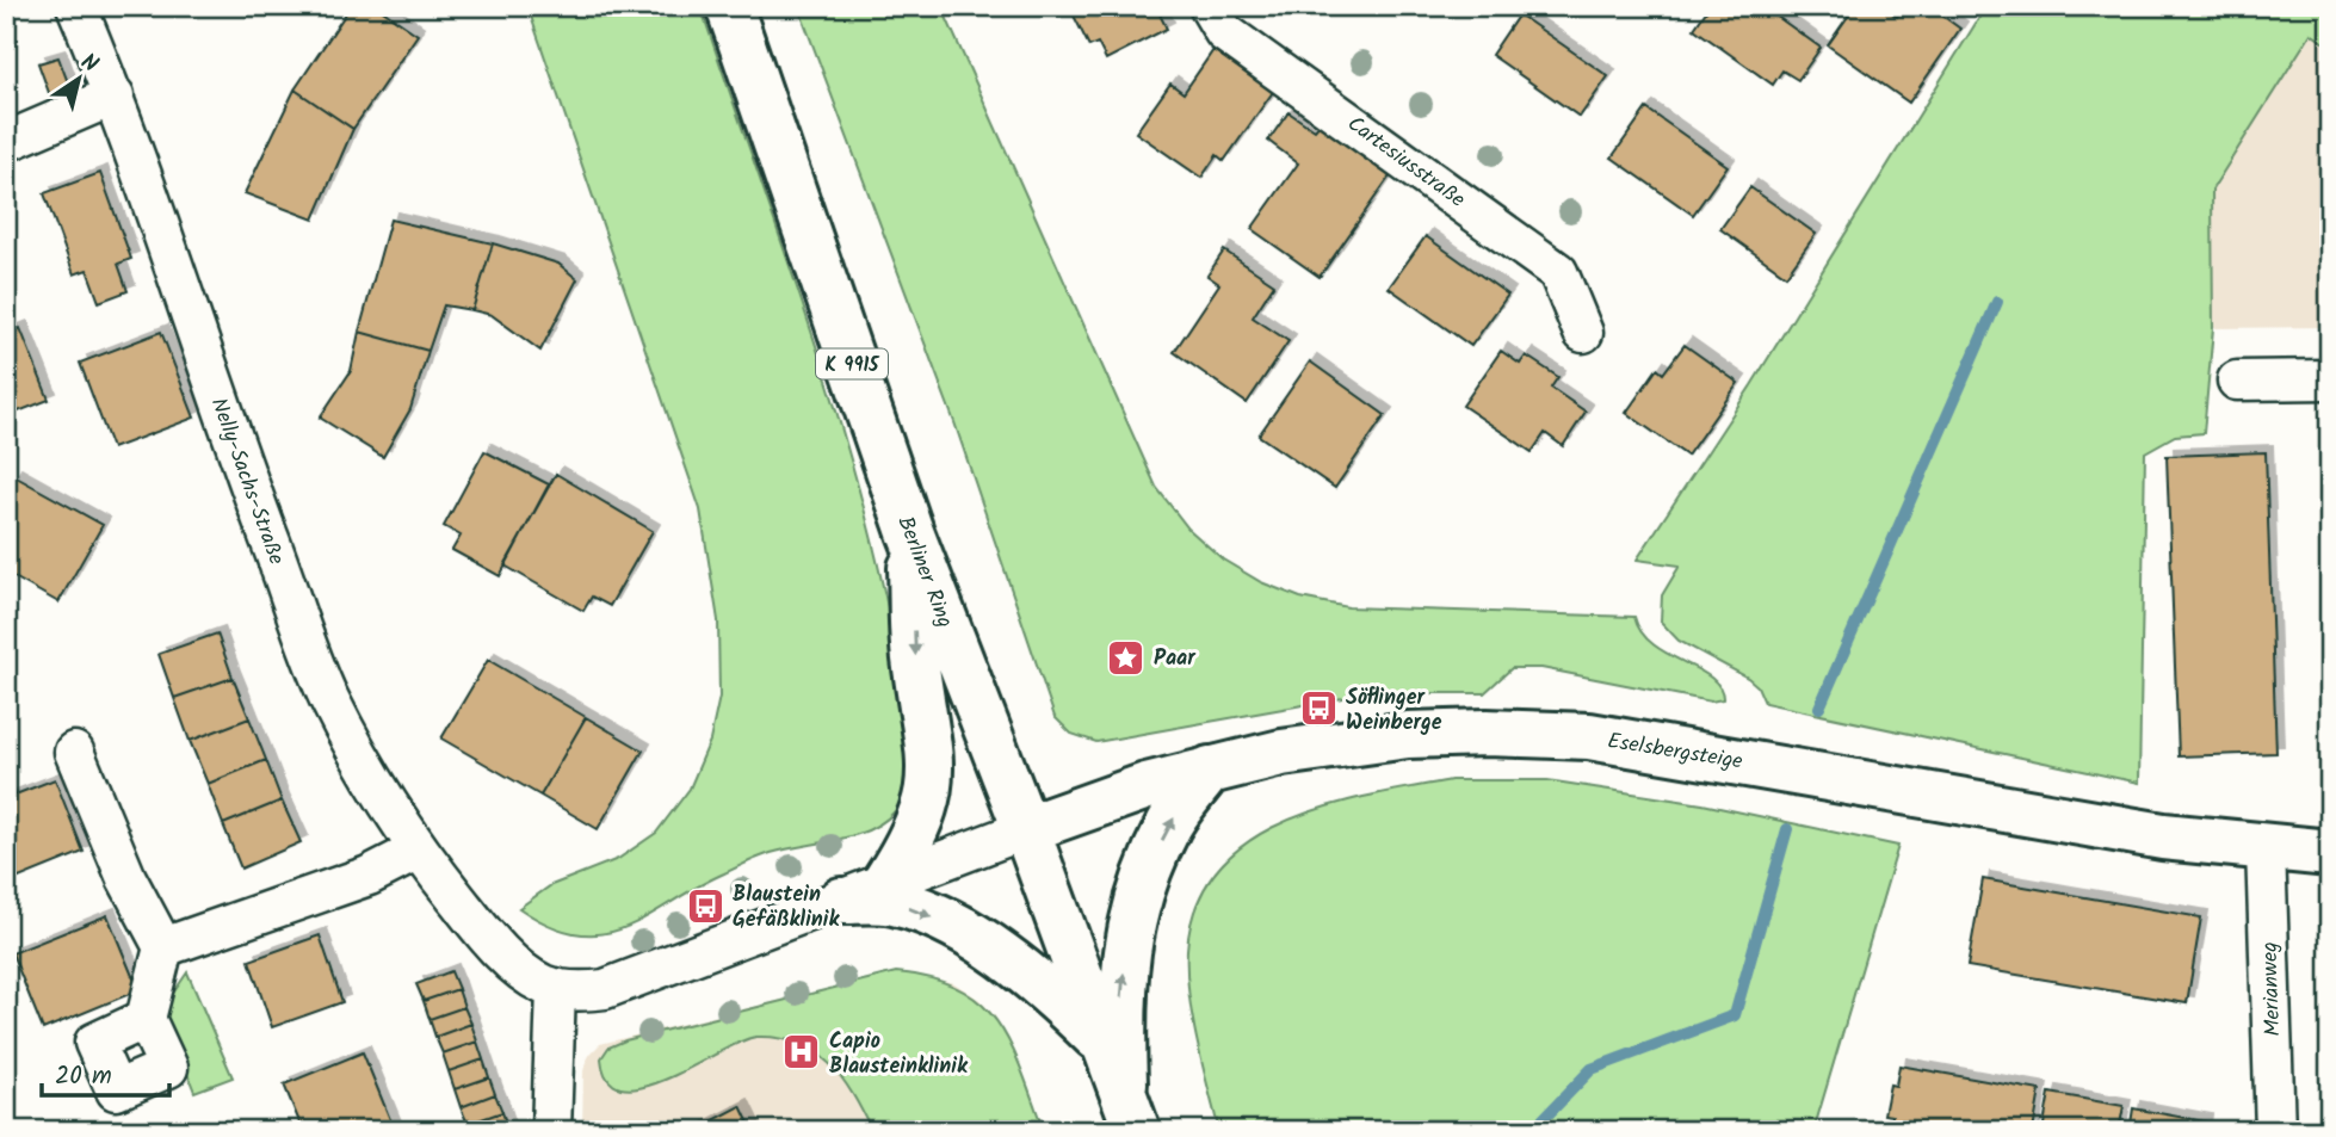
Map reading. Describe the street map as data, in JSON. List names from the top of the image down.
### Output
{
  "streets": {
    "main road": ["K 9915", "Berliner Ring", "Eselsbergsteige"],
    "street": ["Cartesiusstraße", "Nelly-Sachs-Straße", "Merianweg"]
  },
  "crossings": [
    ["Berliner Ring", "Eselsbergsteige"],
    ["Eselsbergsteige", "Merianweg"]
  ],
  "places": {
    "place": ["Paar"],
    "bus stop": ["Söflinger Weinberge", "Blaustein Gefäßklinik"],
    "hospital": ["Capio Blausteinklinik"]
  },
  "scale_bar": "20 m",
  "north": "top right"
}
